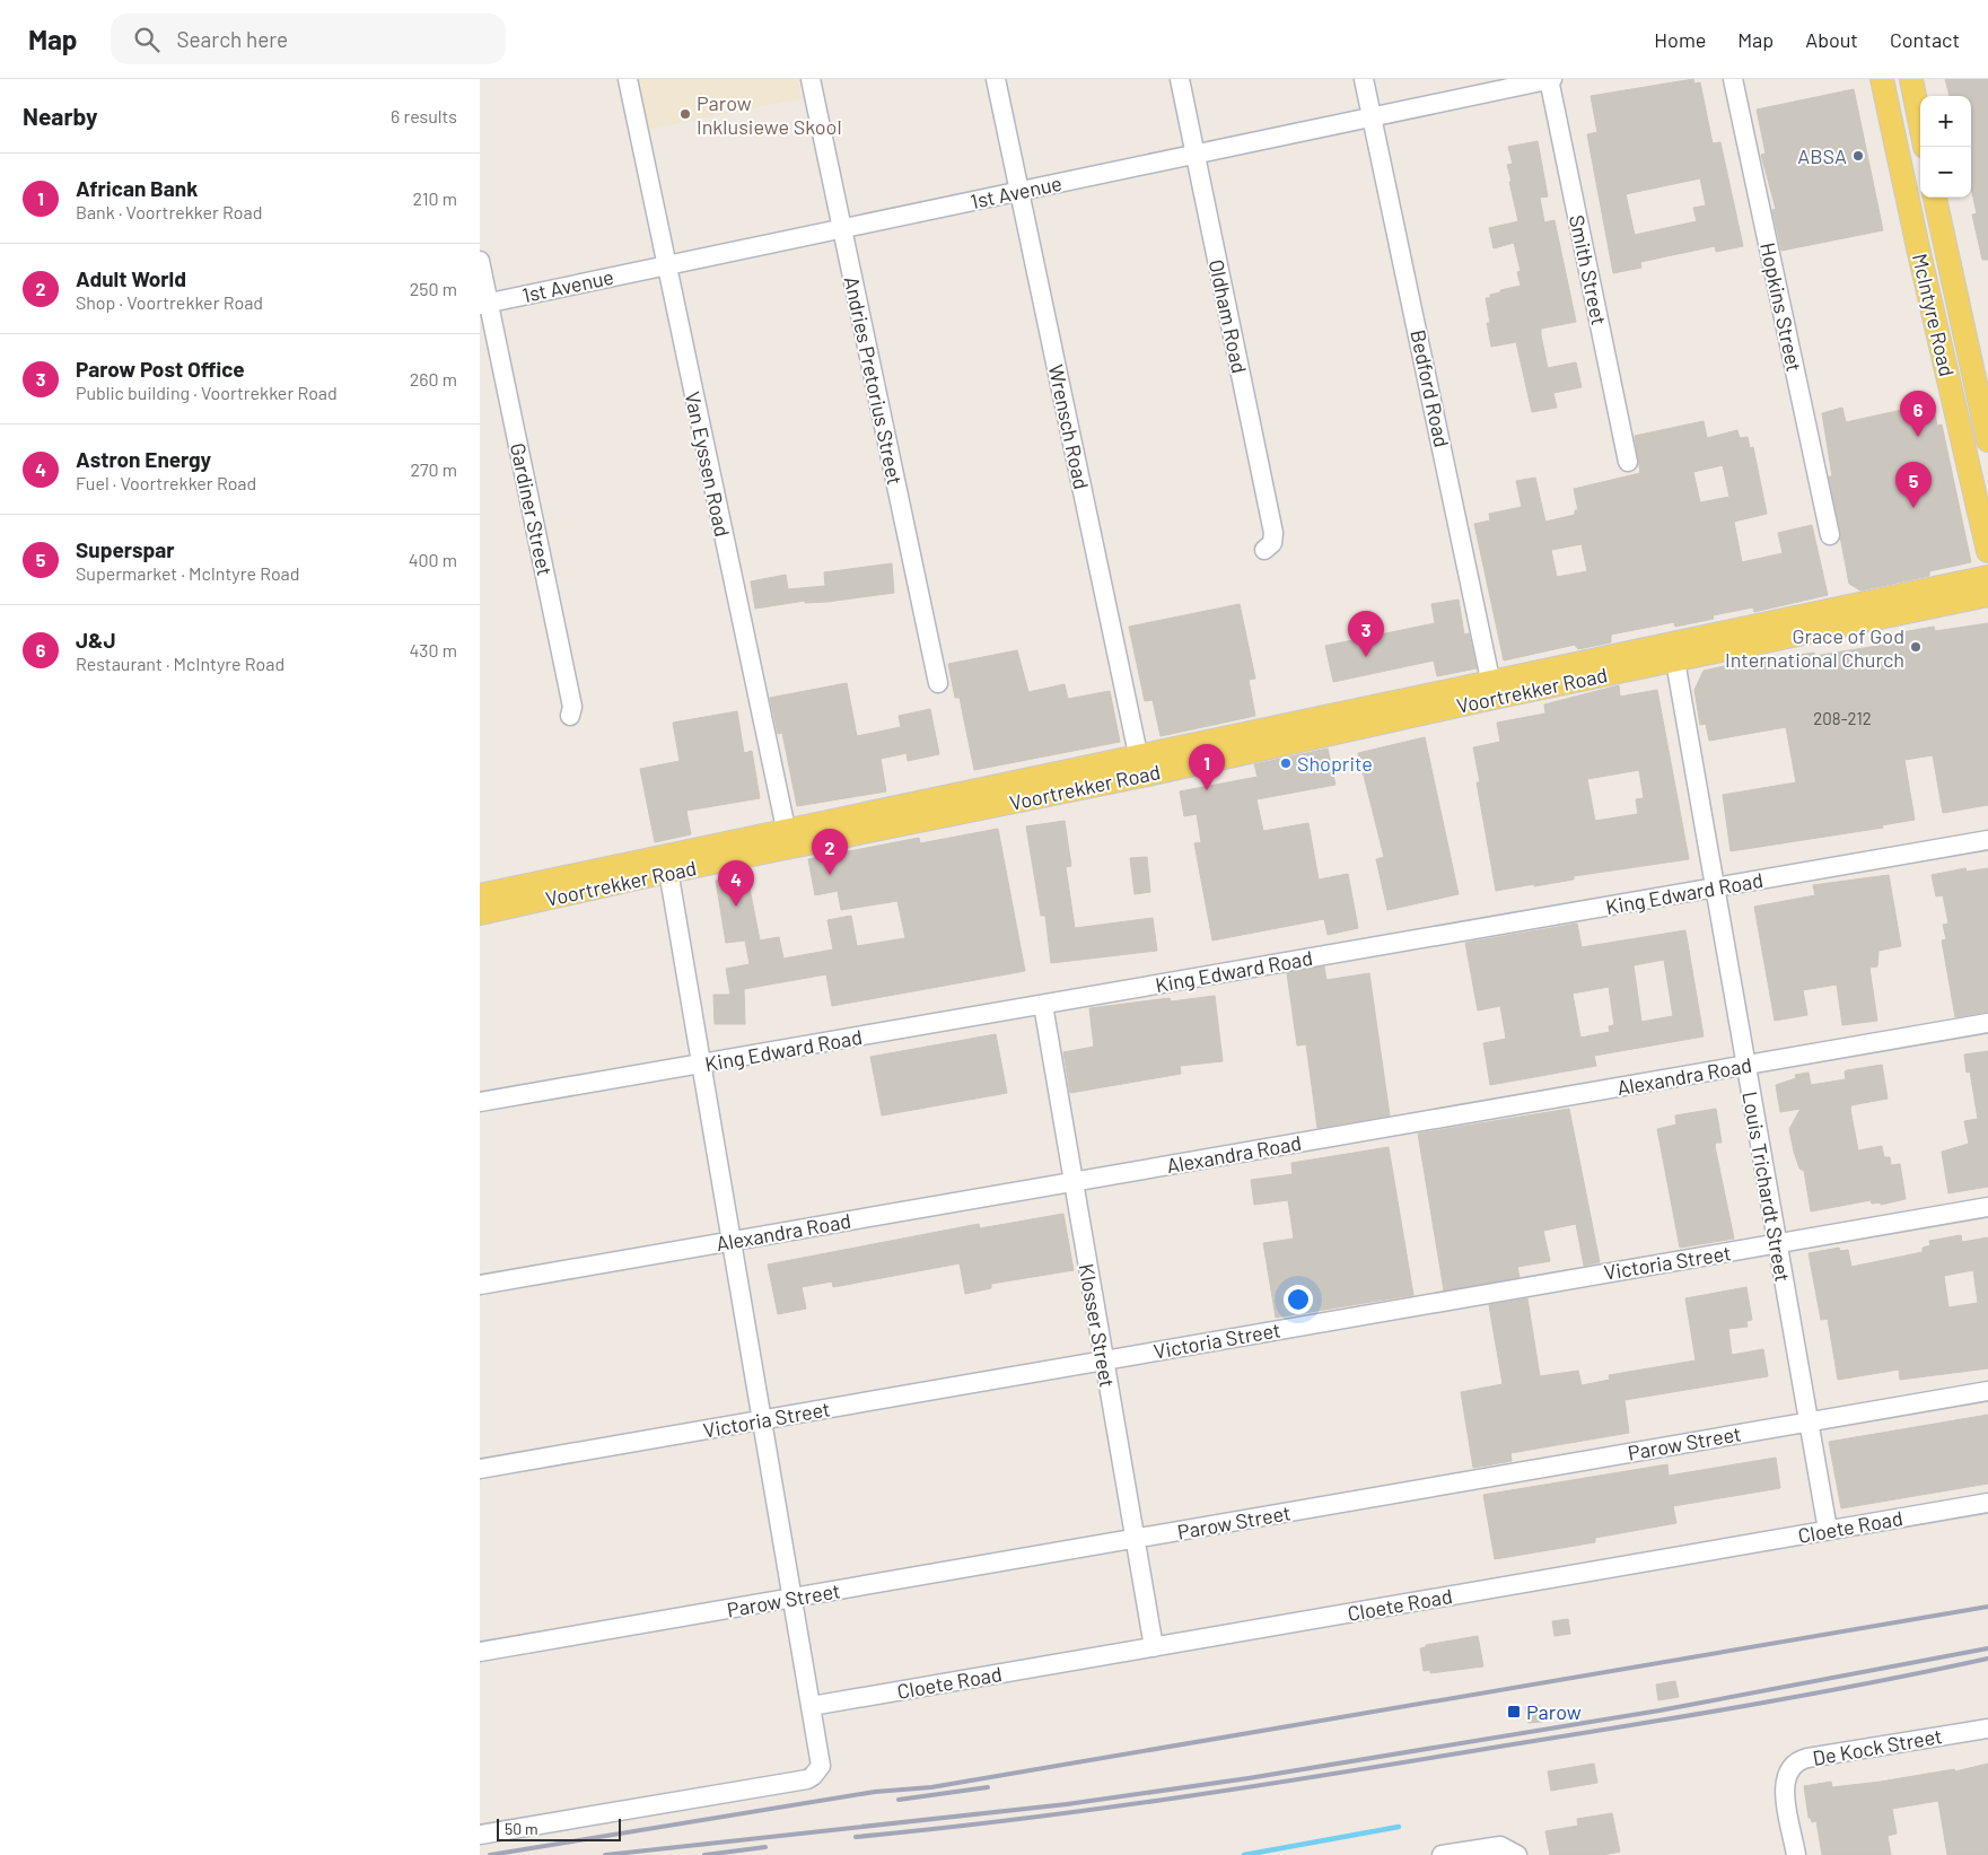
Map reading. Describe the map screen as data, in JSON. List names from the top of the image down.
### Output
{
  "streets": {
    "main road": ["McIntyre Road", "Voortrekker Road"],
    "street": [
      "1st Avenue",
      "Smith Street",
      "Hopkins Street",
      "Oldham Road",
      "Andries Pretorius Street",
      "Bedford Road",
      "Wrensch Road",
      "Van Eyssen Road",
      "Gardiner Street",
      "King Edward Road",
      "Alexandra Road",
      "Louis Trichardt Street",
      "Victoria Street",
      "Klosser Street",
      "Parow Street",
      "Cloete Road",
      "De Kock Street"
    ]
  },
  "crossings": [
    ["1st Avenue", "Smith Street"],
    ["1st Avenue", "Oldham Road"],
    ["1st Avenue", "Andries Pretorius Street"],
    ["1st Avenue", "Bedford Road"],
    ["1st Avenue", "Wrensch Road"],
    ["1st Avenue", "Van Eyssen Road"],
    ["1st Avenue", "Gardiner Street"],
    ["Bedford Road", "Voortrekker Road"],
    ["Wrensch Road", "Voortrekker Road"],
    ["Van Eyssen Road", "Voortrekker Road"],
    ["Voortrekker Road", "Louis Trichardt Street"],
    ["King Edward Road", "Louis Trichardt Street"],
    ["King Edward Road", "Klosser Street"],
    ["Alexandra Road", "Louis Trichardt Street"],
    ["Alexandra Road", "Klosser Street"],
    ["Louis Trichardt Street", "Victoria Street"],
    ["Louis Trichardt Street", "Parow Street"],
    ["Louis Trichardt Street", "Cloete Road"],
    ["Victoria Street", "Klosser Street"],
    ["Klosser Street", "Parow Street"],
    ["Klosser Street", "Cloete Road"]
  ],
  "places": {
    "other": [
      "Parow Inklusiewe Skool",
      "ABSA",
      "Grace of God International Church",
      "Shoprite"
    ],
    "transit": ["Parow"]
  },
  "house_numbers": ["208-212"],
  "scale_bar": "50 m",
  "page": {
    "header": "Map",
    "search": "Search here",
    "nav": [
      "Home",
      "Map",
      "About",
      "Contact"
    ],
    "heading": ["Nearby", "6 results"],
    "map_buttons": ["+", "−"],
    "list": [
      {
        "mark": "1",
        "name": "African Bank",
        "note": "Bank · Voortrekker Road",
        "value": "210 m"
      },
      {
        "mark": "2",
        "name": "Adult World",
        "note": "Shop · Voortrekker Road",
        "value": "250 m"
      },
      {
        "mark": "3",
        "name": "Parow Post Office",
        "note": "Public building · Voortrekker Road",
        "value": "260 m"
      },
      {
        "mark": "4",
        "name": "Astron Energy",
        "note": "Fuel · Voortrekker Road",
        "value": "270 m"
      },
      {
        "mark": "5",
        "name": "Superspar",
        "note": "Supermarket · McIntyre Road",
        "value": "400 m"
      },
      {
        "mark": "6",
        "name": "J&J",
        "note": "Restaurant · McIntyre Road",
        "value": "430 m"
      }
    ],
    "pins": [
      "6",
      "5",
      "3",
      "1",
      "2",
      "4"
    ],
    "scale": "50 m"
  }
}
